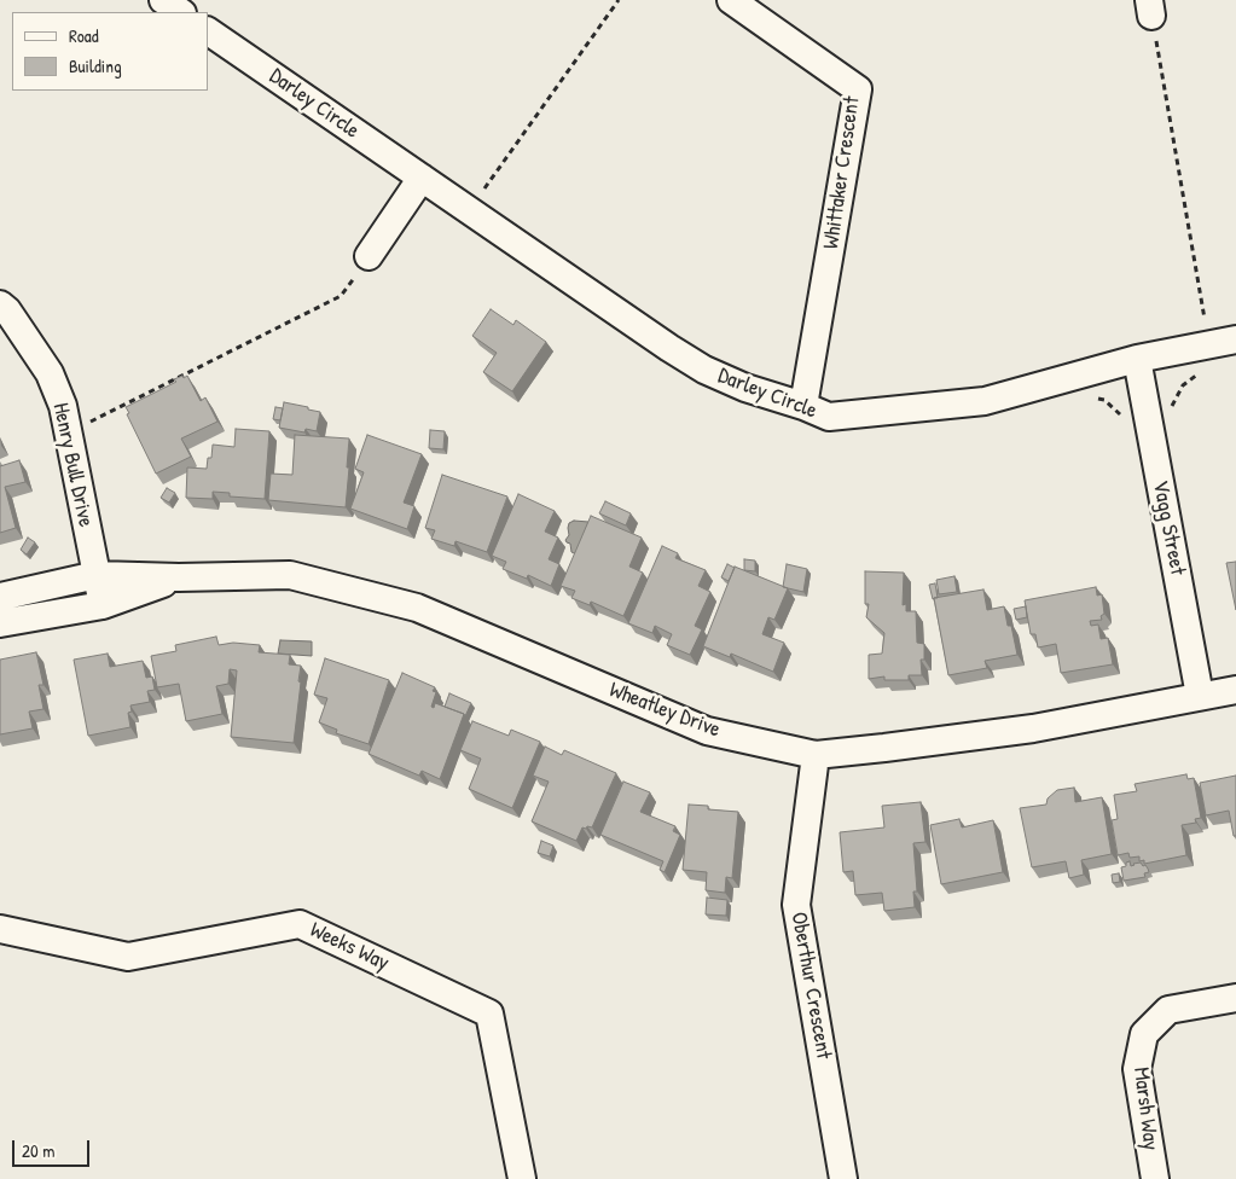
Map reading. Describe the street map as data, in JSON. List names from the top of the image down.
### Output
{
  "streets": {
    "street": [
      "Darley Circle",
      "Whittaker Crescent",
      "Henry Bull Drive",
      "Vagg Street",
      "Wheatley Drive",
      "Weeks Way",
      "Oberthur Crescent",
      "Marsh Way"
    ]
  },
  "crossings": [
    ["Darley Circle", "Whittaker Crescent"],
    ["Darley Circle", "Vagg Street"],
    ["Henry Bull Drive", "Wheatley Drive"],
    ["Vagg Street", "Wheatley Drive"],
    ["Wheatley Drive", "Oberthur Crescent"]
  ],
  "legend": ["Road", "Building"],
  "scale_bar": "20 m"
}
